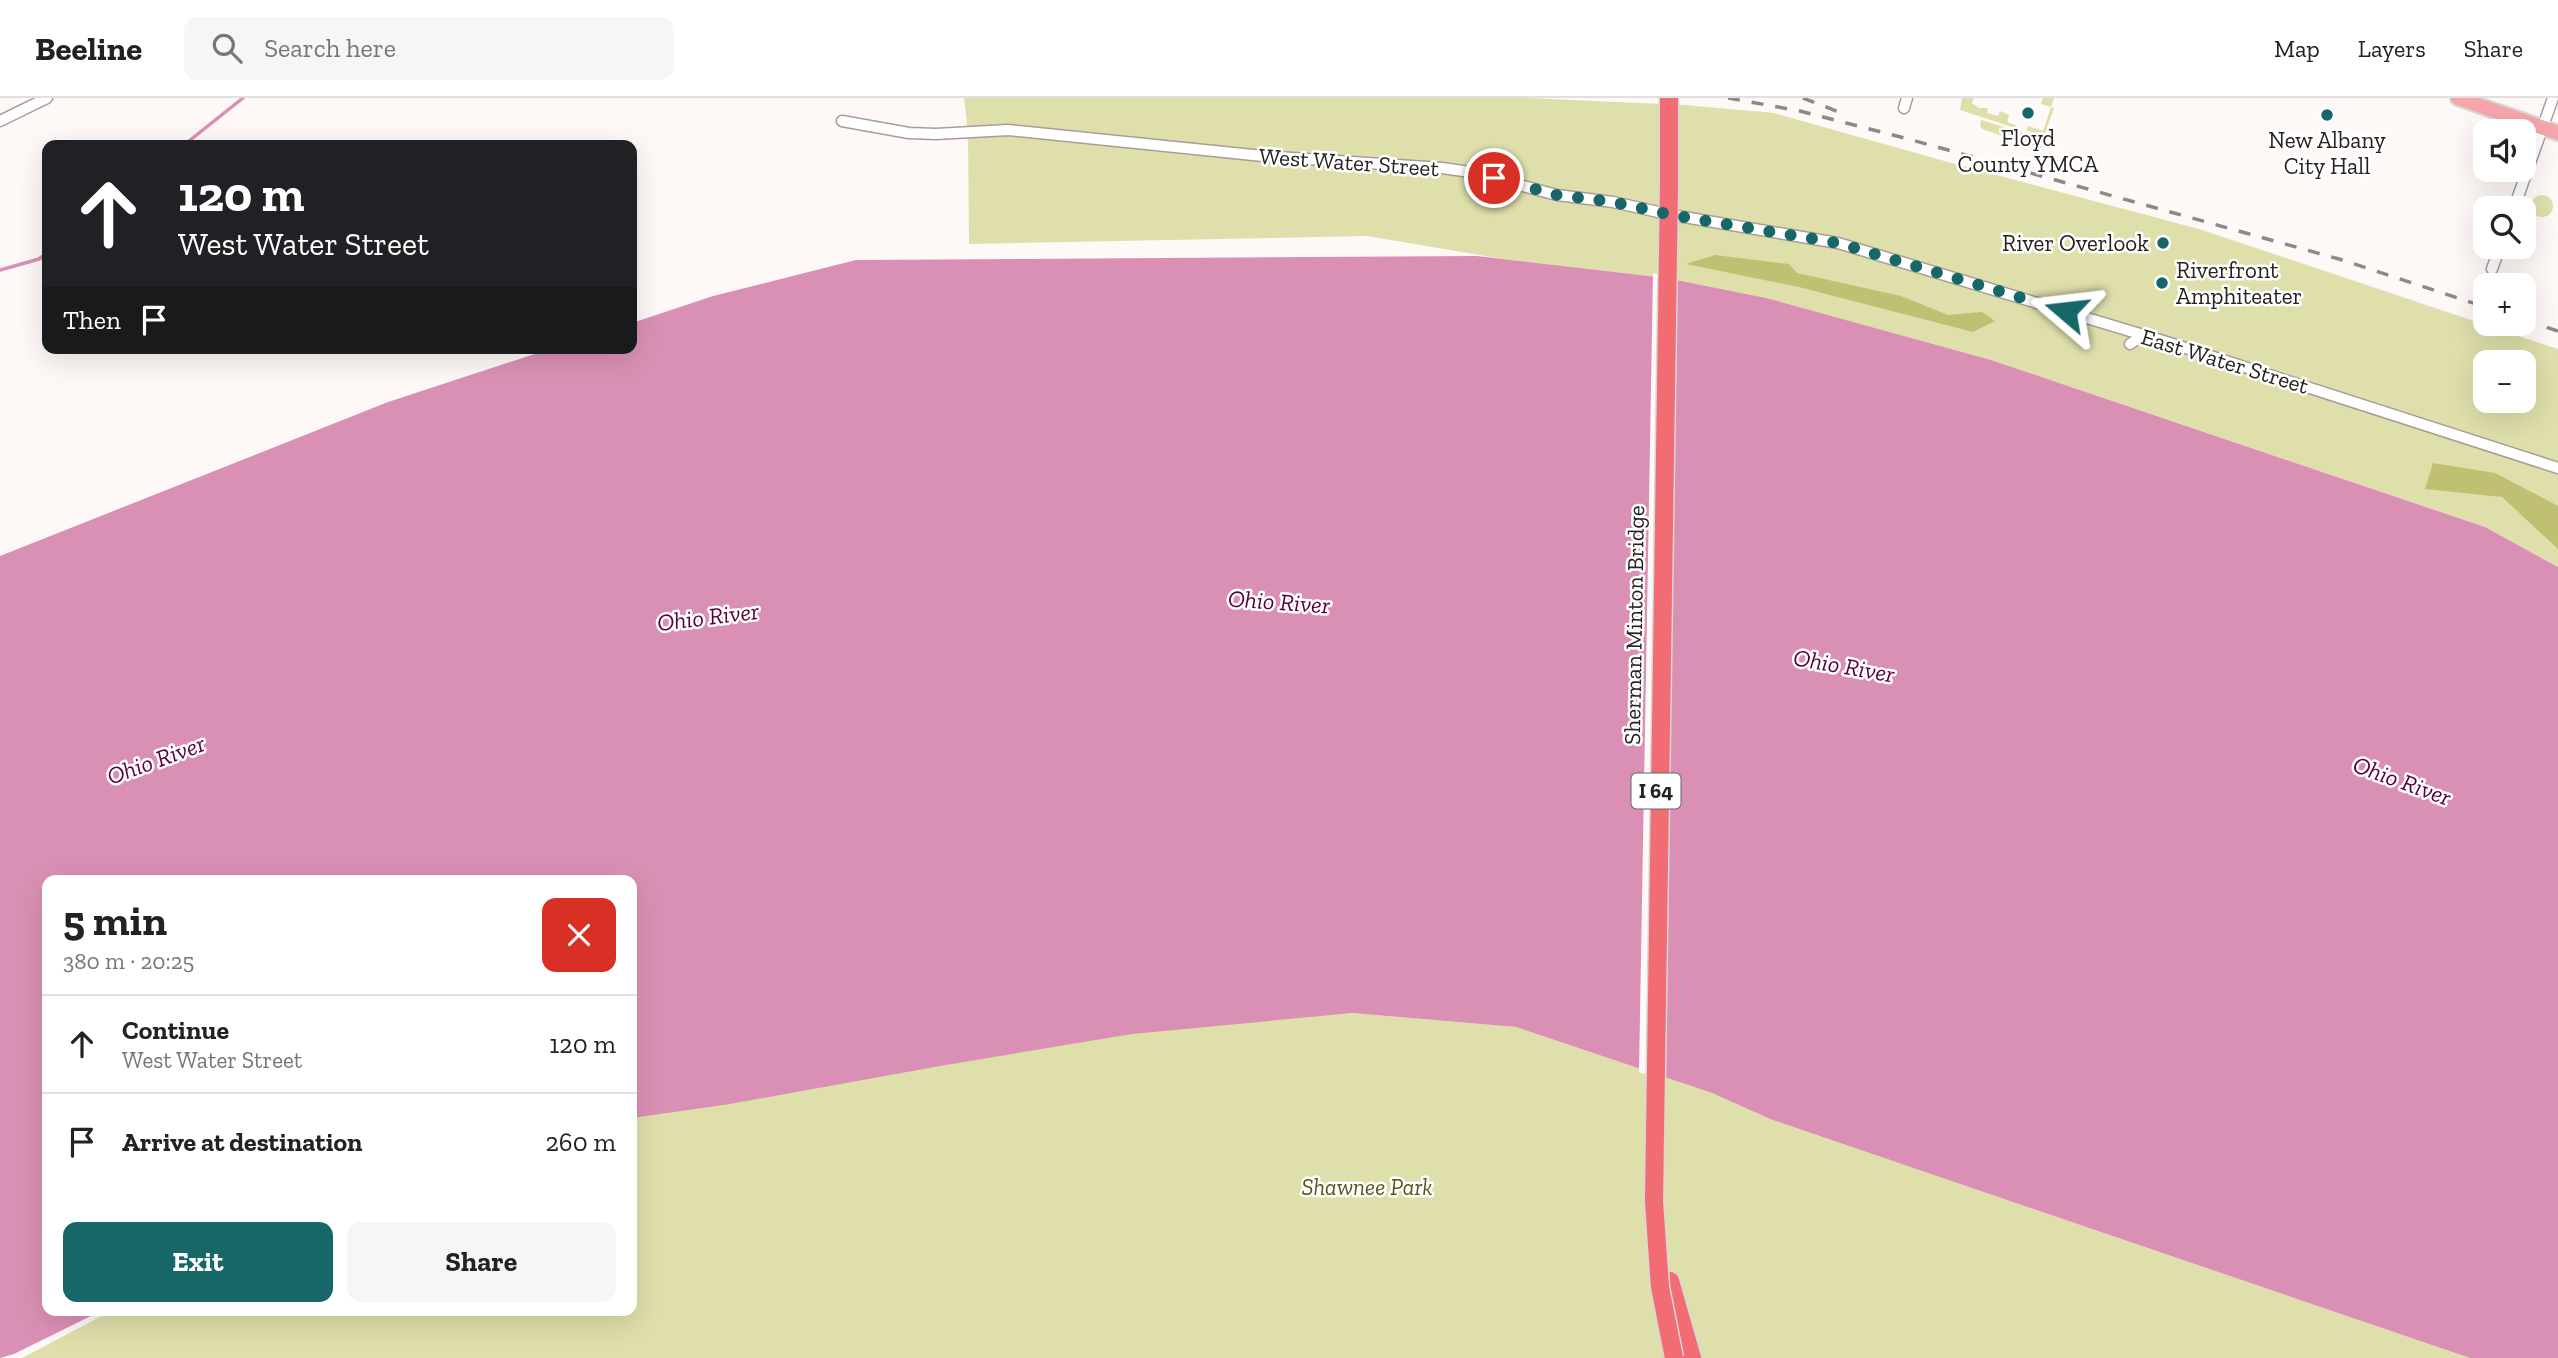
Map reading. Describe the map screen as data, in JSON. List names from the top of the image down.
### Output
{
  "streets": {
    "highway": ["Sherman Minton Bridge", "I 64"],
    "street": ["West Water Street", "East Water Street"]
  },
  "crossings": [
    ["West Water Street", "East Water Street"]
  ],
  "water": ["Ohio River"],
  "parks": ["Shawnee Park"],
  "places": [
    "Floyd County YMCA",
    "New Albany City Hall",
    "River Overlook",
    "Riverfront Amphiteater"
  ],
  "page": {
    "header": "Beeline",
    "search": "Search here",
    "nav": ["Map", "Layers", "Share"],
    "map_buttons": ["+", "−"],
    "turn": ["120 m", "West Water Street"],
    "then": "Then",
    "heading": ["5 min", "380 m · 20:25"],
    "list": [
      {
        "name": "Continue",
        "note": "West Water Street",
        "value": "120 m"
      },
      {
        "name": "Arrive at destination",
        "value": "260 m"
      }
    ],
    "buttons": ["Exit", "Share"]
  }
}
